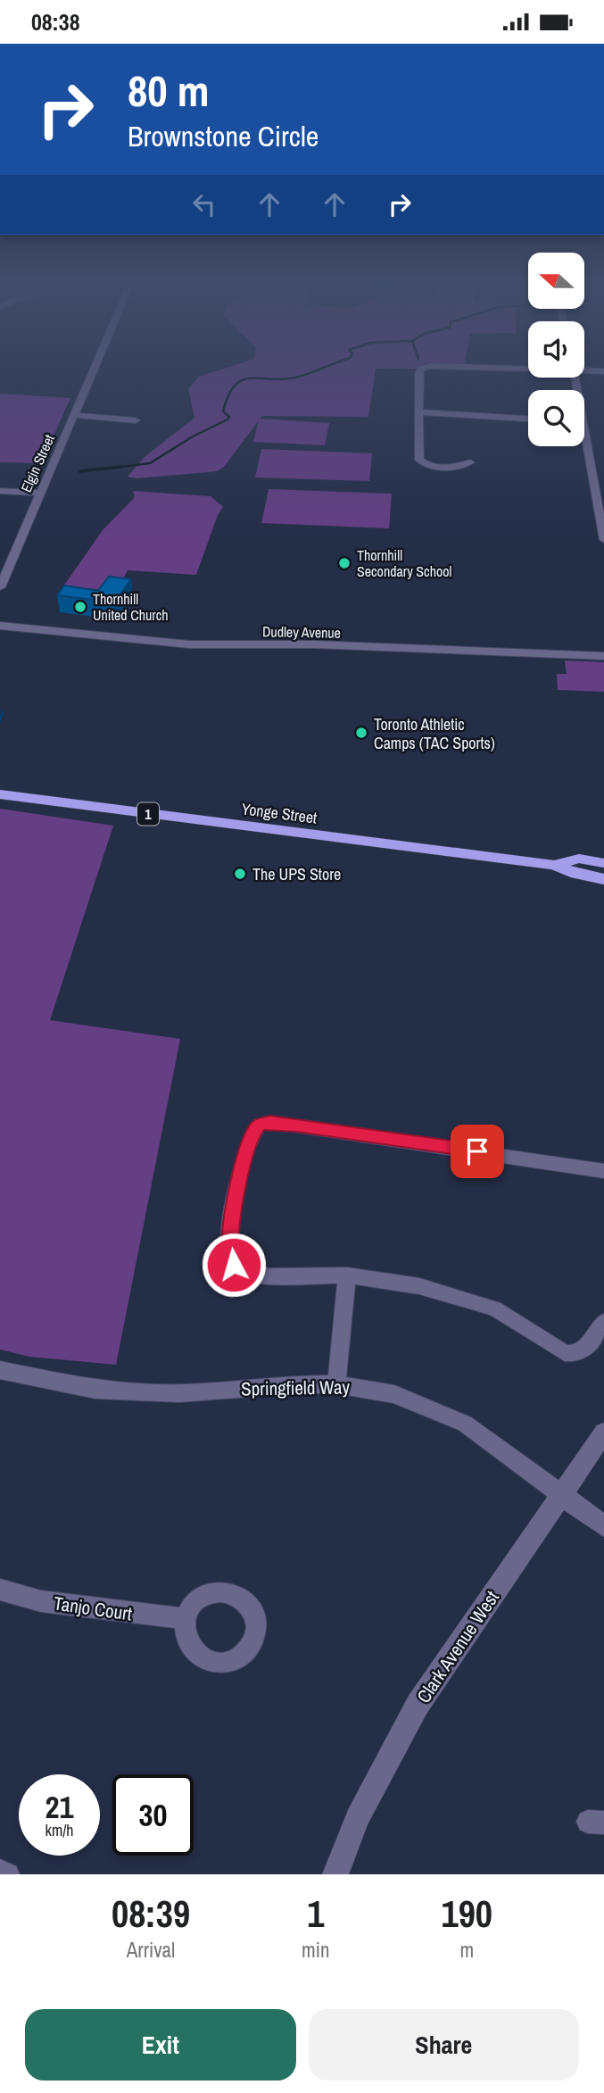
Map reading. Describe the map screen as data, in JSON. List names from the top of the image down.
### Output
{
  "streets": {
    "main road": ["Yonge Street", "1"],
    "street": [
      "Elgin Street",
      "Dudley Avenue",
      "Springfield Way",
      "Tanjo Court",
      "Clark Avenue West"
    ]
  },
  "crossings": [
    ["Springfield Way", "Clark Avenue West"]
  ],
  "places": [
    "Thornhill Secondary School",
    "Thornhill United Church",
    "Toronto Athletic Camps (TAC Sports)",
    "The UPS Store"
  ],
  "north": "left",
  "page": {
    "status": "08:38",
    "turn": ["80 m", "Brownstone Circle"],
    "speed": "21 km/h",
    "limit": "30",
    "eta": [
      "08:39",
      "Arrival",
      "1",
      "min",
      "190",
      "m"
    ],
    "buttons": ["Exit", "Share"]
  }
}
